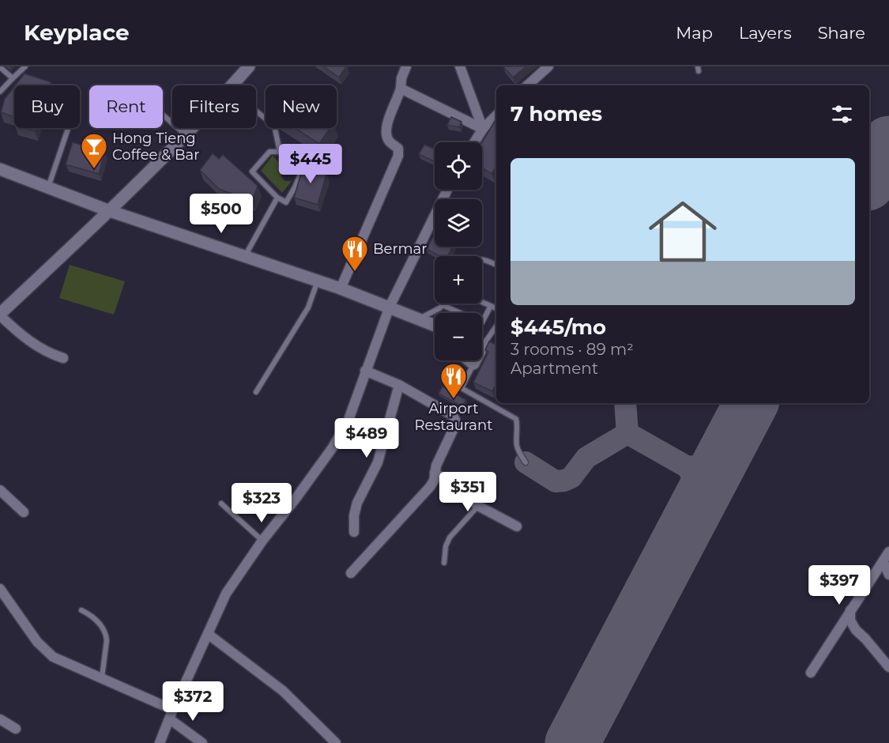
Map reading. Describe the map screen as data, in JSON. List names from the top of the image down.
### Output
{
  "places": {
    "bar": ["Hong Tieng Coffee & Bar"],
    "restaurant": ["Bermar", "Airport Restaurant"]
  },
  "page": {
    "header": "Keyplace",
    "nav": ["Map", "Layers", "Share"],
    "chip": [
      "Buy",
      "Rent",
      "Filters",
      "New"
    ],
    "heading": "7 homes",
    "map_buttons": ["+", "−"],
    "list": [
      {
        "name": "$445/mo",
        "note": "3 rooms · 89 m² · Apartment"
      }
    ],
    "price": [
      "$445",
      "$500",
      "$489",
      "$351",
      "$323",
      "$397",
      "$372"
    ]
  }
}
